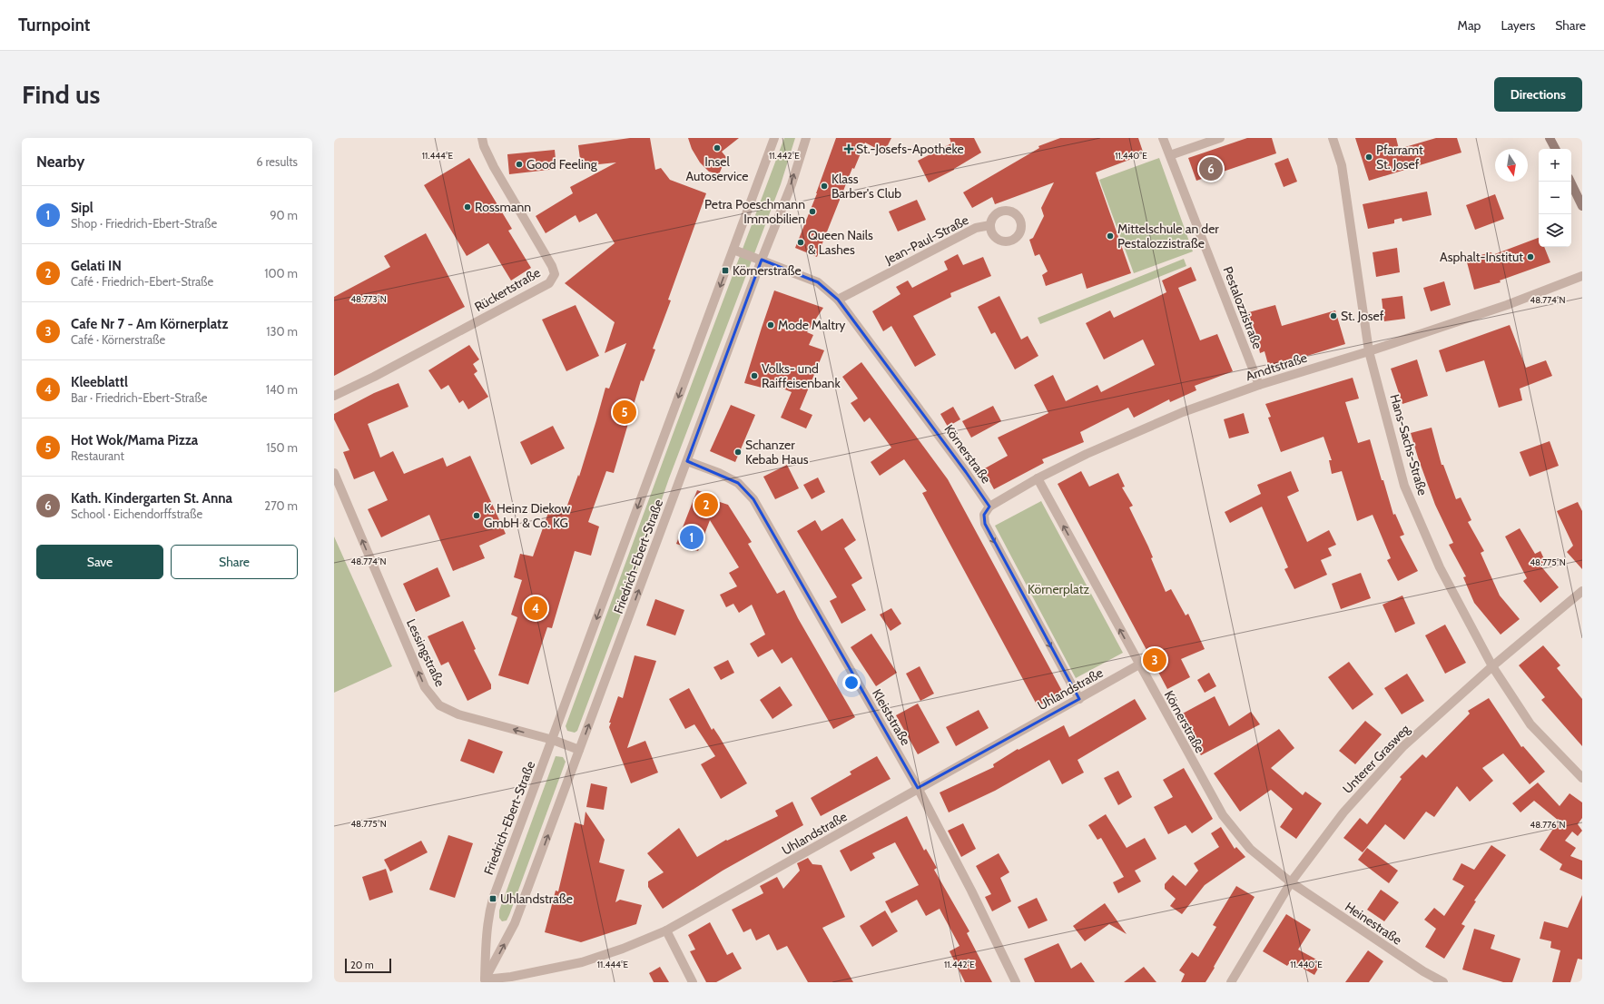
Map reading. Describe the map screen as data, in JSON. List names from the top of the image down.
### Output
{
  "streets": {
    "street": [
      "Jean-Paul-Straße",
      "Rückertstraße",
      "Pestalozzistraße",
      "Arndtstraße",
      "Hans-Sachs-Straße",
      "Körnerstraße",
      "Friedrich-Ebert-Straße",
      "Lessingstraße",
      "Uhlandstraße",
      "Kleiststraße",
      "Unterer Grasweg",
      "Heinestraße"
    ]
  },
  "crossings": [
    ["Jean-Paul-Straße", "Körnerstraße"],
    ["Pestalozzistraße", "Arndtstraße"],
    ["Arndtstraße", "Hans-Sachs-Straße"],
    ["Arndtstraße", "Körnerstraße"],
    ["Hans-Sachs-Straße", "Unterer Grasweg"],
    ["Körnerstraße", "Friedrich-Ebert-Straße"],
    ["Körnerstraße", "Uhlandstraße"],
    ["Körnerstraße", "Unterer Grasweg"],
    ["Körnerstraße", "Heinestraße"],
    ["Friedrich-Ebert-Straße", "Lessingstraße"],
    ["Friedrich-Ebert-Straße", "Uhlandstraße"],
    ["Friedrich-Ebert-Straße", "Kleiststraße"],
    ["Uhlandstraße", "Kleiststraße"],
    ["Unterer Grasweg", "Heinestraße"]
  ],
  "one_way": ["Lessingstraße"],
  "parks": ["Körnerplatz"],
  "places": {
    "other": [
      "Insel Autoservice",
      "Pfarramt St. Josef",
      "Good Feeling",
      "Klass Barber's Club",
      "Rossmann",
      "Petra Poeschmann Immobilien",
      "Mittelschule an der Pestalozzistraße",
      "Queen Nails & Lashes",
      "Asphalt-Institut",
      "St. Josef",
      "Mode Maltry",
      "Volks- und Raiffeisenbank",
      "Schanzer Kebab Haus",
      "K. Heinz Diekow GmbH & Co. KG"
    ],
    "health": ["St.-Josefs-Apotheke"],
    "transit": ["Körnerstraße", "Uhlandstraße"]
  },
  "scale_bar": "20 m",
  "north": "bottom",
  "page": {
    "header": "Turnpoint",
    "nav": ["Map", "Layers", "Share"],
    "buttons": [
      "Directions",
      ["Save", "Share"]
    ],
    "title": "Find us",
    "heading": ["Nearby", "6 results"],
    "map_buttons": ["+", "−"],
    "pins": [
      "6",
      "5",
      "2",
      "1",
      "4",
      "3"
    ],
    "list": [
      {
        "mark": "1",
        "name": "Sipl",
        "note": "Shop · Friedrich-Ebert-Straße",
        "value": "90 m"
      },
      {
        "mark": "2",
        "name": "Gelati IN",
        "note": "Café · Friedrich-Ebert-Straße",
        "value": "100 m"
      },
      {
        "mark": "3",
        "name": "Cafe Nr 7 - Am Körnerplatz",
        "note": "Café · Körnerstraße",
        "value": "130 m"
      },
      {
        "mark": "4",
        "name": "Kleeblattl",
        "note": "Bar · Friedrich-Ebert-Straße",
        "value": "140 m"
      },
      {
        "mark": "5",
        "name": "Hot Wok/Mama Pizza",
        "note": "Restaurant",
        "value": "150 m"
      },
      {
        "mark": "6",
        "name": "Kath. Kindergarten St. Anna",
        "note": "School · Eichendorffstraße",
        "value": "270 m"
      }
    ],
    "scale": "20 m"
  },
  "coordinates": [
    "11.444°E",
    "11.442°E",
    "11.440°E",
    "48.773°N",
    "48.774°N",
    "48.775°N",
    "48.776°N"
  ]
}
